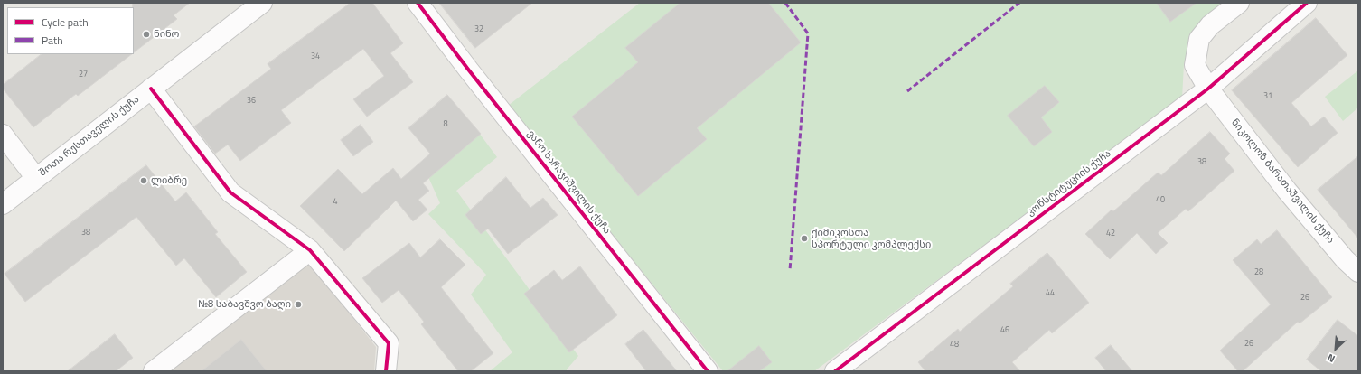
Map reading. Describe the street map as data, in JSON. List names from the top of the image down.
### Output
{
  "streets": {
    "street": [
      "შოთა რუსთაველის ქუჩა",
      "ნიკოლოზ ბარათაშვილის ქუჩა",
      "ვანო სარაჯიშვილის ქუჩა",
      "კონსტიტუციის ქუჩა"
    ]
  },
  "crossings": [
    ["ნიკოლოზ ბარათაშვილის ქუჩა", "კონსტიტუციის ქუჩა"]
  ],
  "places": [
    "ნინო",
    "ლიბრე",
    "ქიმიკოსთა სპორტული კომპლექსი",
    "№8 საბავშვო ბაღი"
  ],
  "house_numbers": [
    "32",
    "34",
    "27",
    "31",
    "36",
    "8",
    "38",
    "40",
    "4",
    "38",
    "42",
    "28",
    "44",
    "26",
    "46",
    "26",
    "48"
  ],
  "legend": ["Cycle path", "Path"],
  "north": "bottom left"
}
